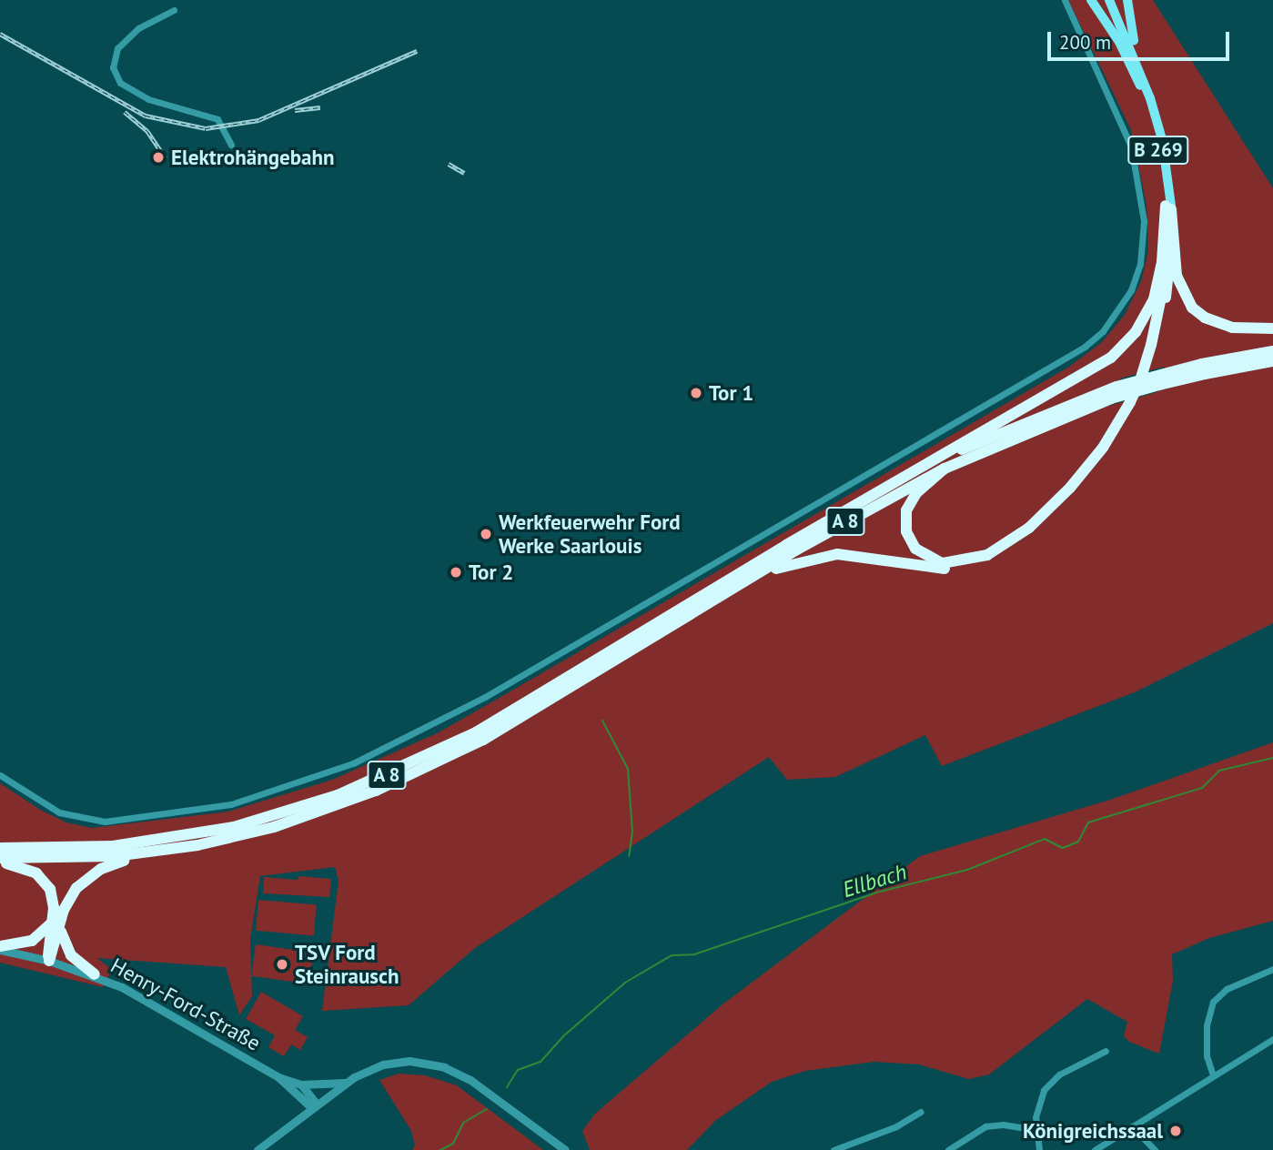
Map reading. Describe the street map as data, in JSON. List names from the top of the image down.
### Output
{
  "streets": {
    "highway": ["A 8"],
    "main road": ["B 269"],
    "street": ["Henry-Ford-Straße"]
  },
  "water": ["Ellbach"],
  "places": [
    "Elektrohängebahn",
    "Tor 1",
    "Werkfeuerwehr Ford Werke Saarlouis",
    "Tor 2",
    "TSV Ford Steinrausch",
    "Königreichssaal"
  ],
  "scale_bar": "200 m"
}
